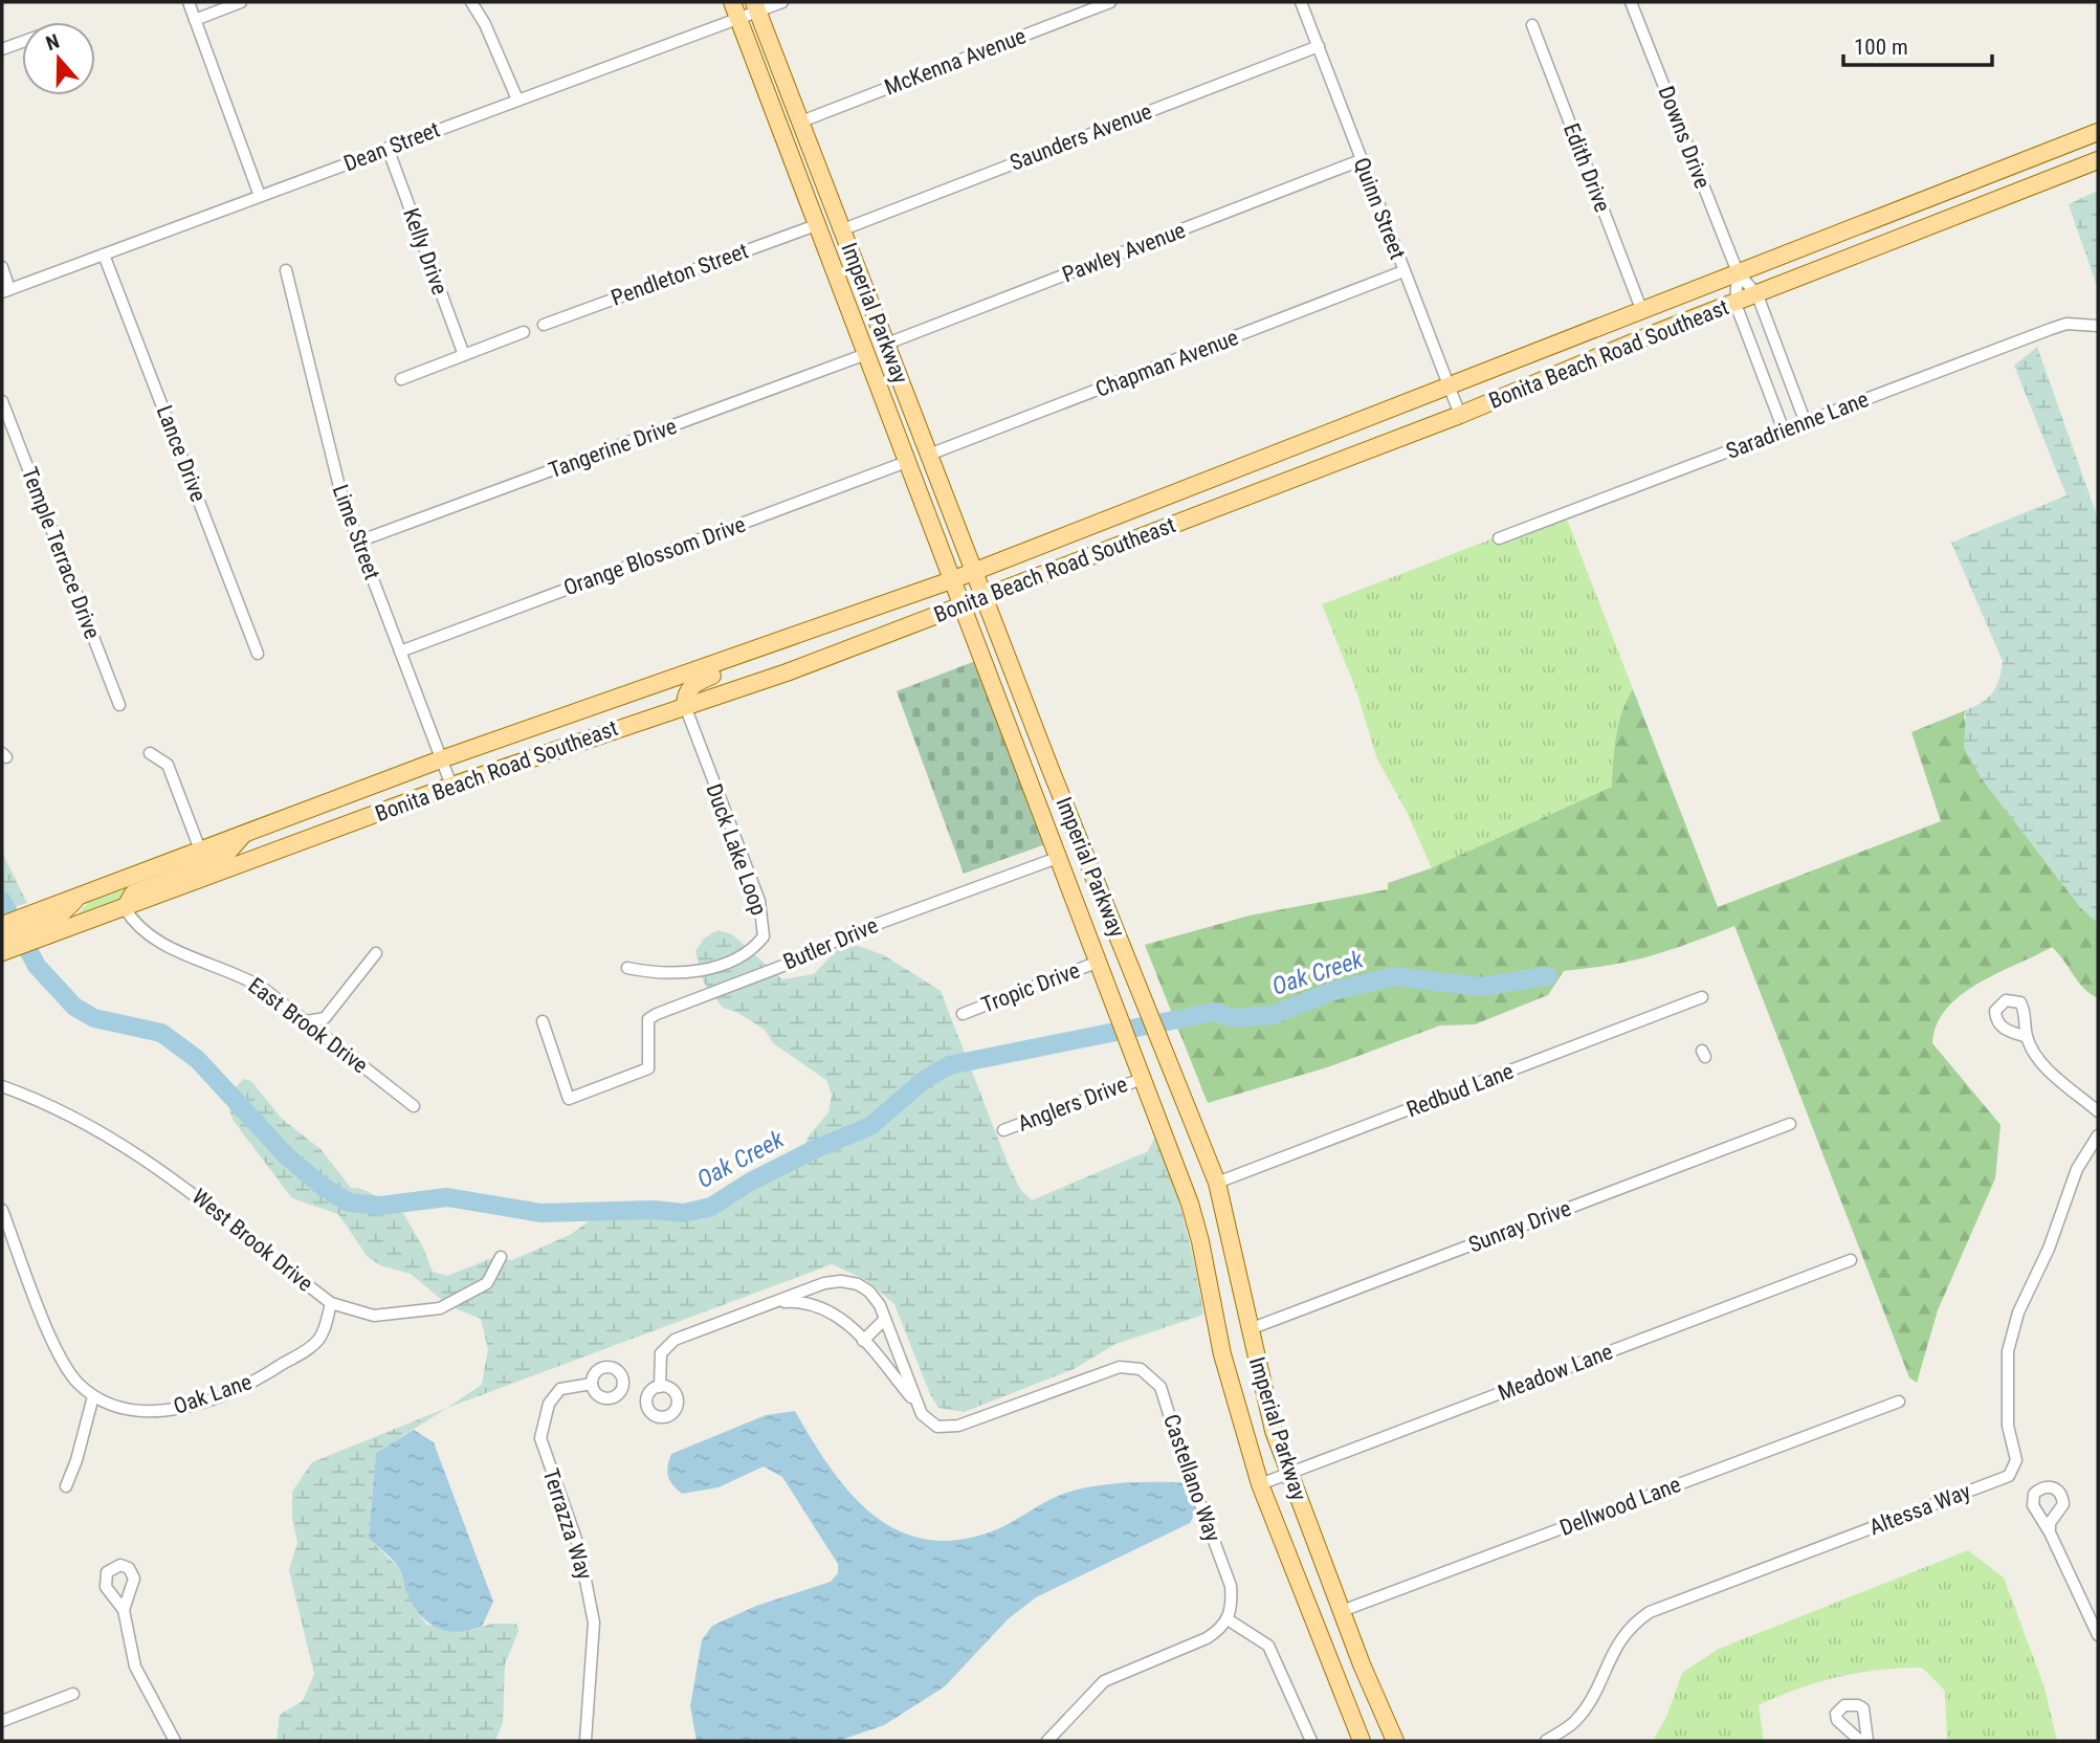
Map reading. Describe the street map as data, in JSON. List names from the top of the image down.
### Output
{
  "streets": {
    "main road": ["Imperial Parkway", "Bonita Beach Road Southeast"],
    "street": [
      "McKenna Avenue",
      "Saunders Avenue",
      "Downs Drive",
      "Dean Street",
      "Edith Drive",
      "Quinn Street",
      "Kelly Drive",
      "Pawley Avenue",
      "Pendleton Street",
      "Chapman Avenue",
      "Saradrienne Lane",
      "Tangerine Drive",
      "Lance Drive",
      "Lime Street",
      "Temple Terrace Drive",
      "Orange Blossom Drive",
      "Duck Lake Loop",
      "Butler Drive",
      "Tropic Drive",
      "East Brook Drive",
      "Redbud Lane",
      "Anglers Drive",
      "Sunray Drive",
      "West Brook Drive",
      "Meadow Lane",
      "Oak Lane",
      "Castellano Way",
      "Dellwood Lane",
      "Altessa Way",
      "Terrazza Way"
    ]
  },
  "crossings": [
    ["McKenna Avenue", "Imperial Parkway"],
    ["Saunders Avenue", "Quinn Street"],
    ["Saunders Avenue", "Imperial Parkway"],
    ["Downs Drive", "Bonita Beach Road Southeast"],
    ["Dean Street", "Kelly Drive"],
    ["Dean Street", "Imperial Parkway"],
    ["Dean Street", "Lance Drive"],
    ["Edith Drive", "Bonita Beach Road Southeast"],
    ["Quinn Street", "Pawley Avenue"],
    ["Quinn Street", "Bonita Beach Road Southeast"],
    ["Quinn Street", "Chapman Avenue"],
    ["Pawley Avenue", "Imperial Parkway"],
    ["Pendleton Street", "Imperial Parkway"],
    ["Imperial Parkway", "Bonita Beach Road Southeast"],
    ["Imperial Parkway", "Chapman Avenue"],
    ["Imperial Parkway", "Tangerine Drive"],
    ["Imperial Parkway", "Orange Blossom Drive"],
    ["Imperial Parkway", "Butler Drive"],
    ["Imperial Parkway", "Tropic Drive"],
    ["Imperial Parkway", "Redbud Lane"],
    ["Imperial Parkway", "Anglers Drive"],
    ["Imperial Parkway", "Sunray Drive"],
    ["Imperial Parkway", "Meadow Lane"],
    ["Imperial Parkway", "Dellwood Lane"],
    ["Bonita Beach Road Southeast", "Lime Street"],
    ["Bonita Beach Road Southeast", "Duck Lake Loop"],
    ["Bonita Beach Road Southeast", "East Brook Drive"],
    ["Tangerine Drive", "Lime Street"],
    ["Lime Street", "Orange Blossom Drive"],
    ["West Brook Drive", "Oak Lane"]
  ],
  "water": ["Oak Creek"],
  "scale_bar": "100 m",
  "north": "top"
}
